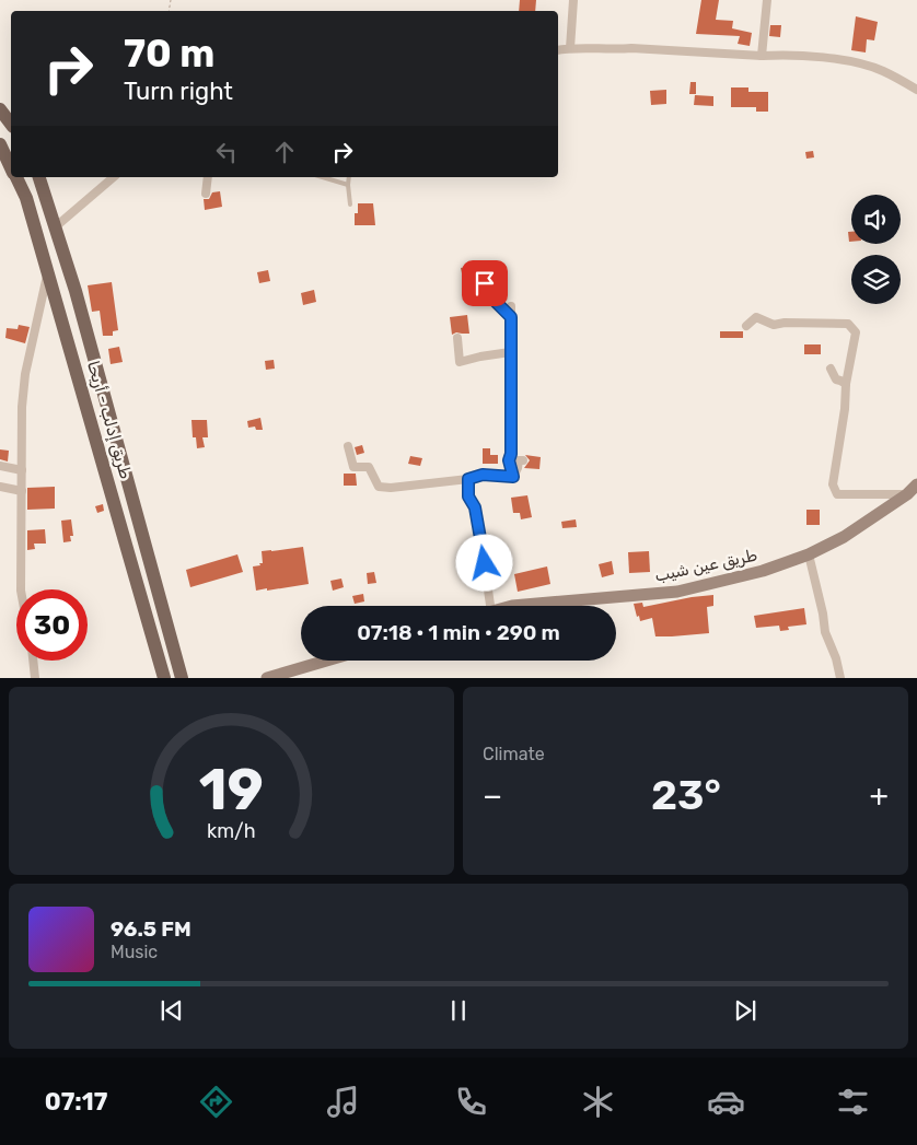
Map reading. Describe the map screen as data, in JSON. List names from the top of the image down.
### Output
{
  "streets": {
    "main road": ["طريق إدلب - أريحا", "طريق عين شيب"]
  },
  "page": {
    "turn": ["70 m", "Turn right"],
    "limit": "30",
    "trip": "07:18 · 1 min · 290 m",
    "tile": "Climate",
    "heat": ["−", "23°", "+"],
    "song": ["96.5 FM", "Music"],
    "tabs": "07:17",
    "gauge": ["19", "km/h"]
  }
}
